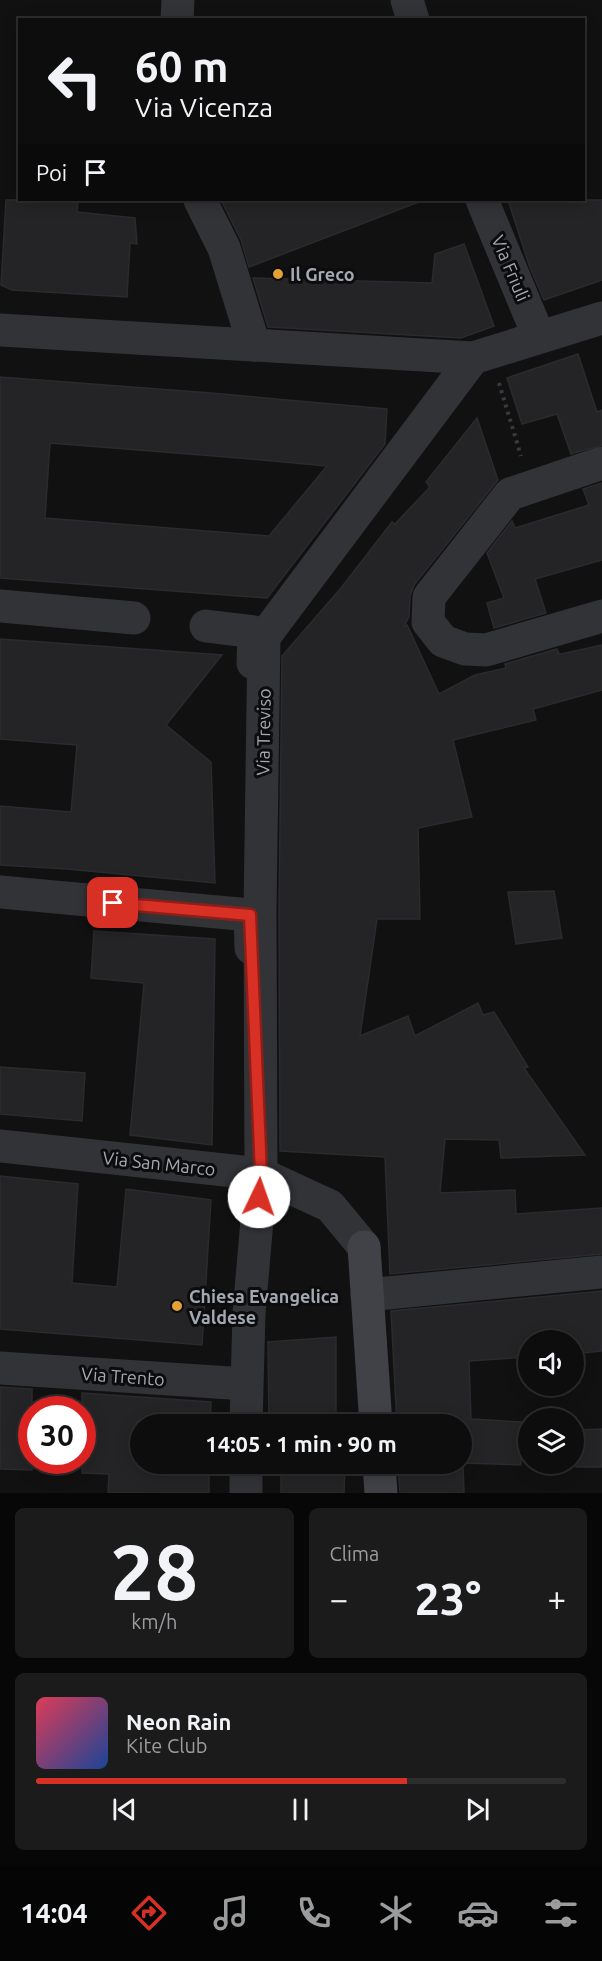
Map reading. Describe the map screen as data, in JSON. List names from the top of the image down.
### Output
{
  "streets": {
    "street": [
      "Via Friuli",
      "Via Treviso",
      "Via San Marco",
      "Via Trento"
    ]
  },
  "crossings": [
    ["Via Treviso", "Via San Marco"]
  ],
  "places": ["Il Greco", "Chiesa Evangelica Valdese"],
  "page": {
    "turn": ["60 m", "Via Vicenza"],
    "then": "Poi",
    "limit": "30",
    "trip": "14:05 · 1 min · 90 m",
    "tile": [
      ["28", "km/h"],
      "Clima"
    ],
    "heat": ["−", "23°", "+"],
    "song": ["Neon Rain", "Kite Club"],
    "tabs": "14:04"
  }
}
